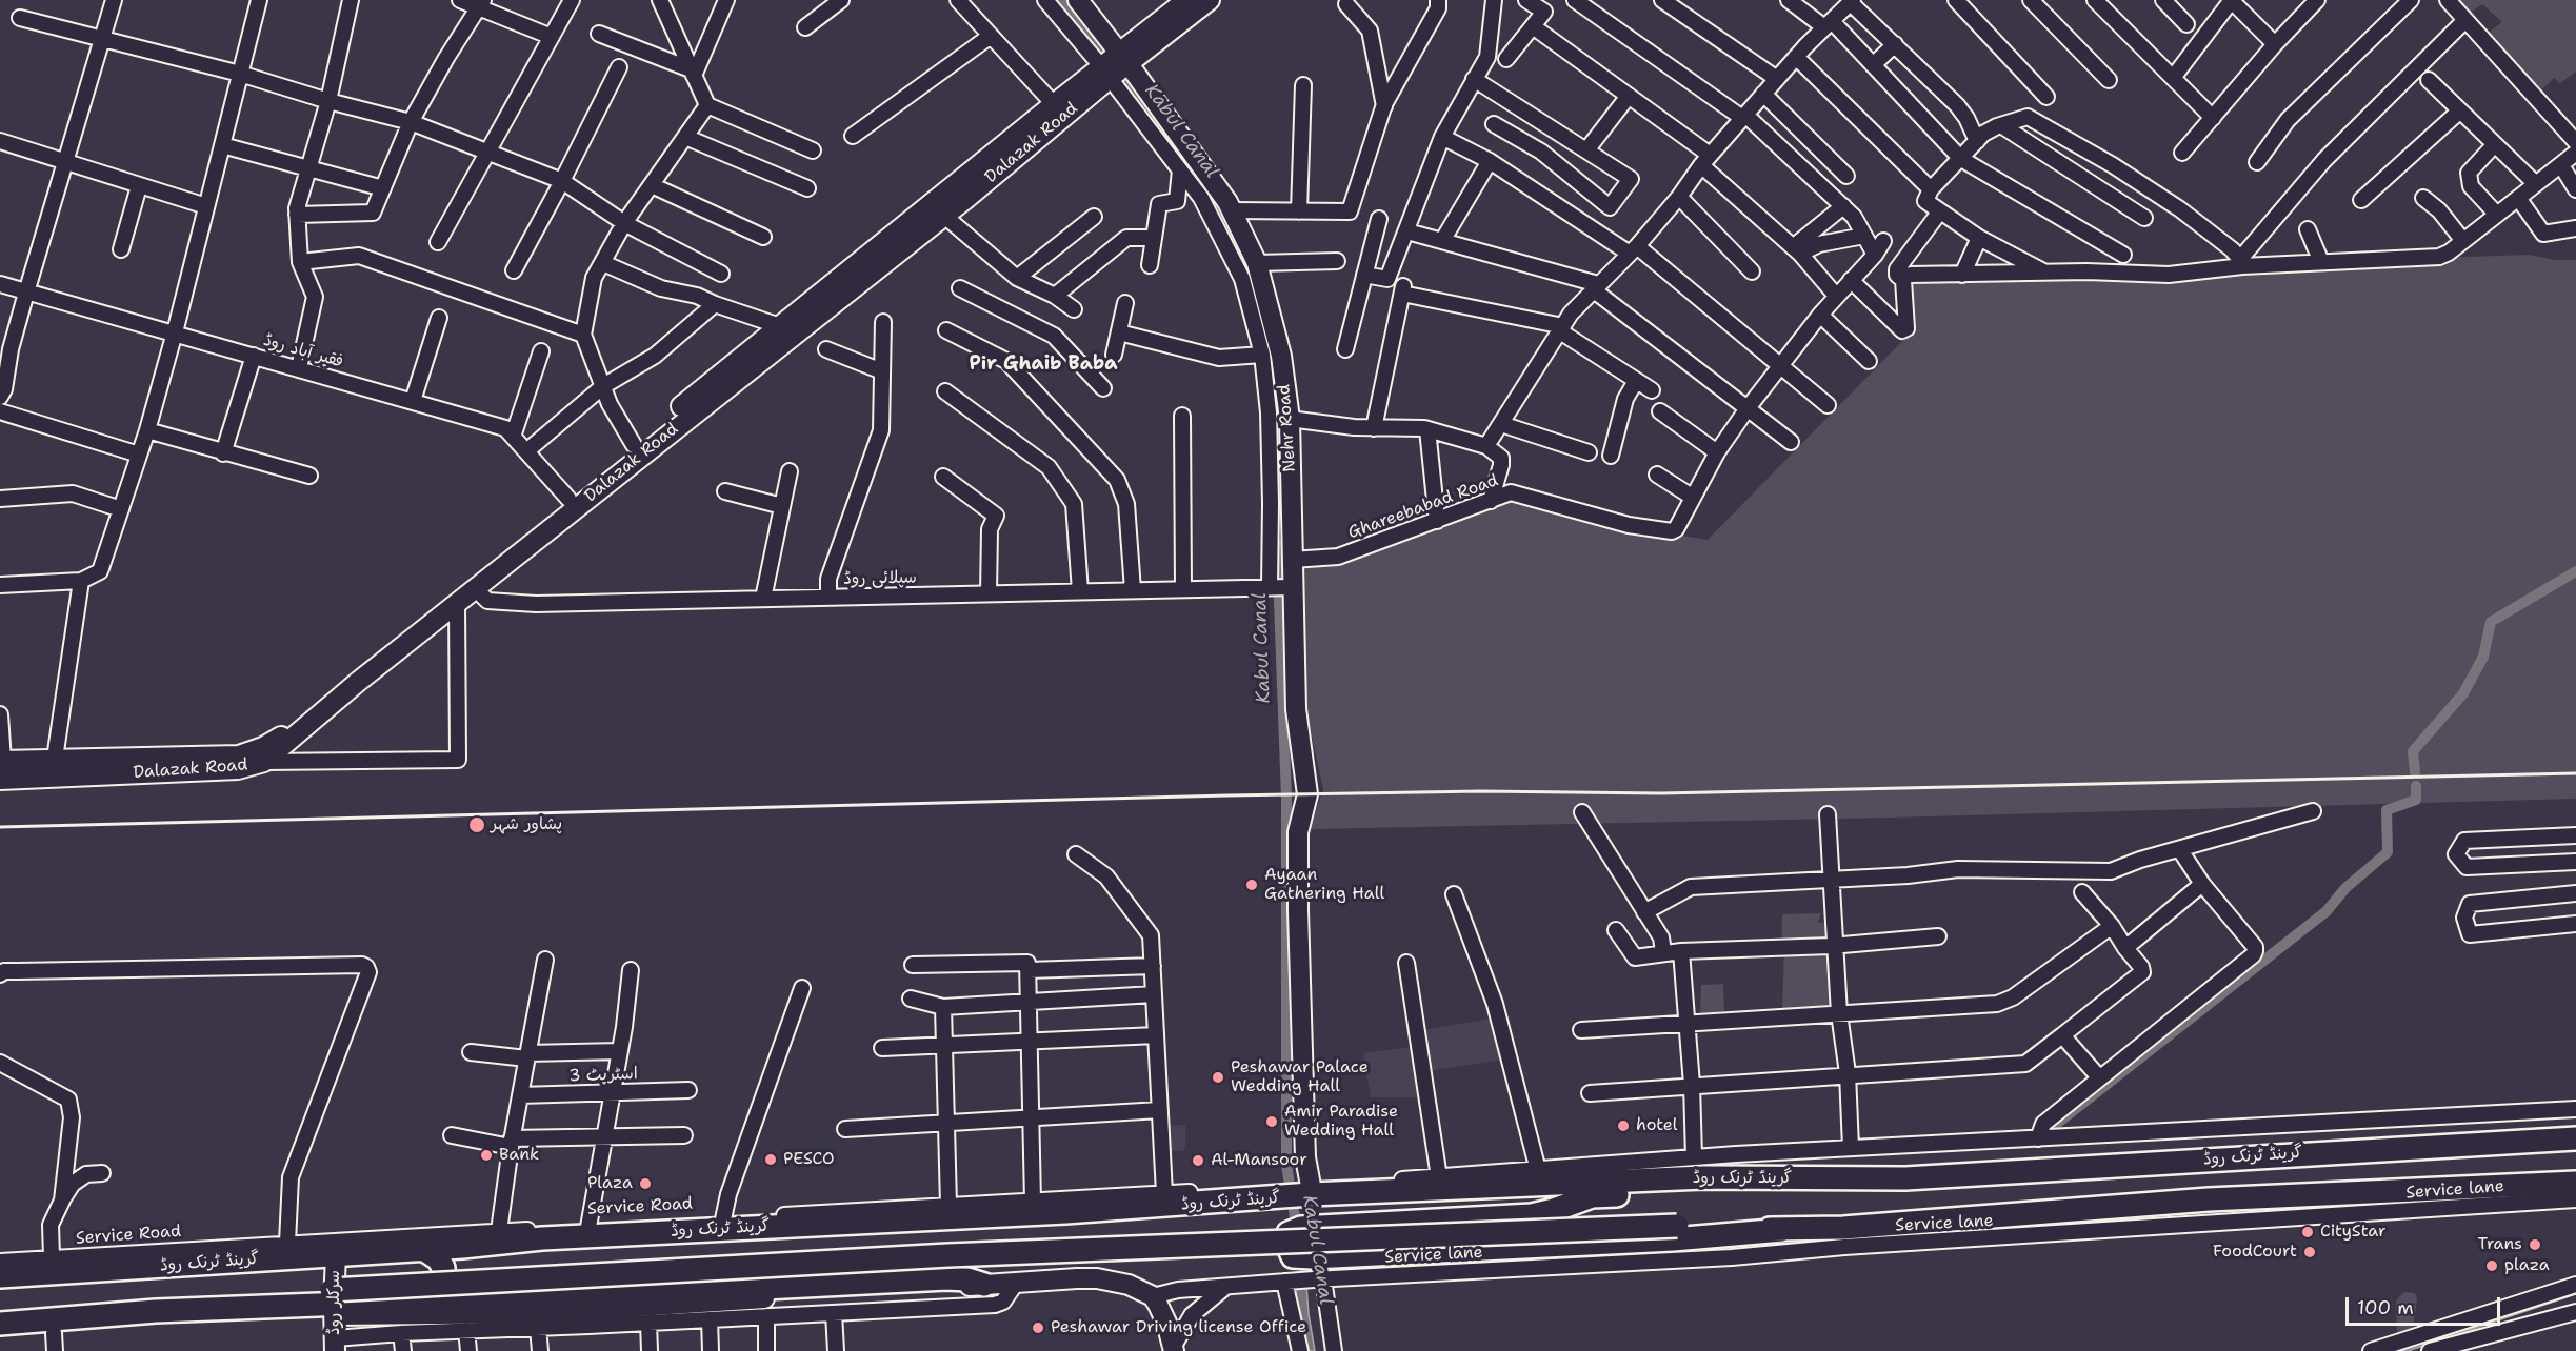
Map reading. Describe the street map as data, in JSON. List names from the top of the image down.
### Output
{
  "streets": {
    "highway": ["گرینڈ ٹرنک روڈ"],
    "main road": ["Dalazak Road", "Nehr Road", "سرکلر روڈ"],
    "street": [
      "فقیر آباد روڈ",
      "Ghareebabad Road",
      "سپلائی روڈ",
      "اسٹریٹ 3",
      "Service lane",
      "Service Road"
    ]
  },
  "crossings": [
    ["Dalazak Road", "فقیر آباد روڈ"],
    ["Dalazak Road", "Nehr Road"],
    ["Dalazak Road", "سپلائی روڈ"],
    ["Nehr Road", "Ghareebabad Road"],
    ["Nehr Road", "سپلائی روڈ"],
    ["Nehr Road", "گرینڈ ٹرنک روڈ"],
    ["Nehr Road", "Service Road"],
    ["گرینڈ ٹرنک روڈ", "Service lane"],
    ["گرینڈ ٹرنک روڈ", "Service Road"],
    ["گرینڈ ٹرنک روڈ", "سرکلر روڈ"]
  ],
  "districts": ["Pir Ghaib Baba"],
  "water": ["Kabul Canal"],
  "places": [
    "پشاور شہر",
    "Ayaan Gathering Hall",
    "Peshawar Palace Wedding Hall",
    "Amir Paradise Wedding Hall",
    "hotel",
    "Bank",
    "PESCO",
    "Al-Mansoor",
    "Plaza",
    "CityStar",
    "Trans",
    "FoodCourt",
    "plaza",
    "Peshawar Driving license Office"
  ],
  "scale_bar": "100 m"
}
